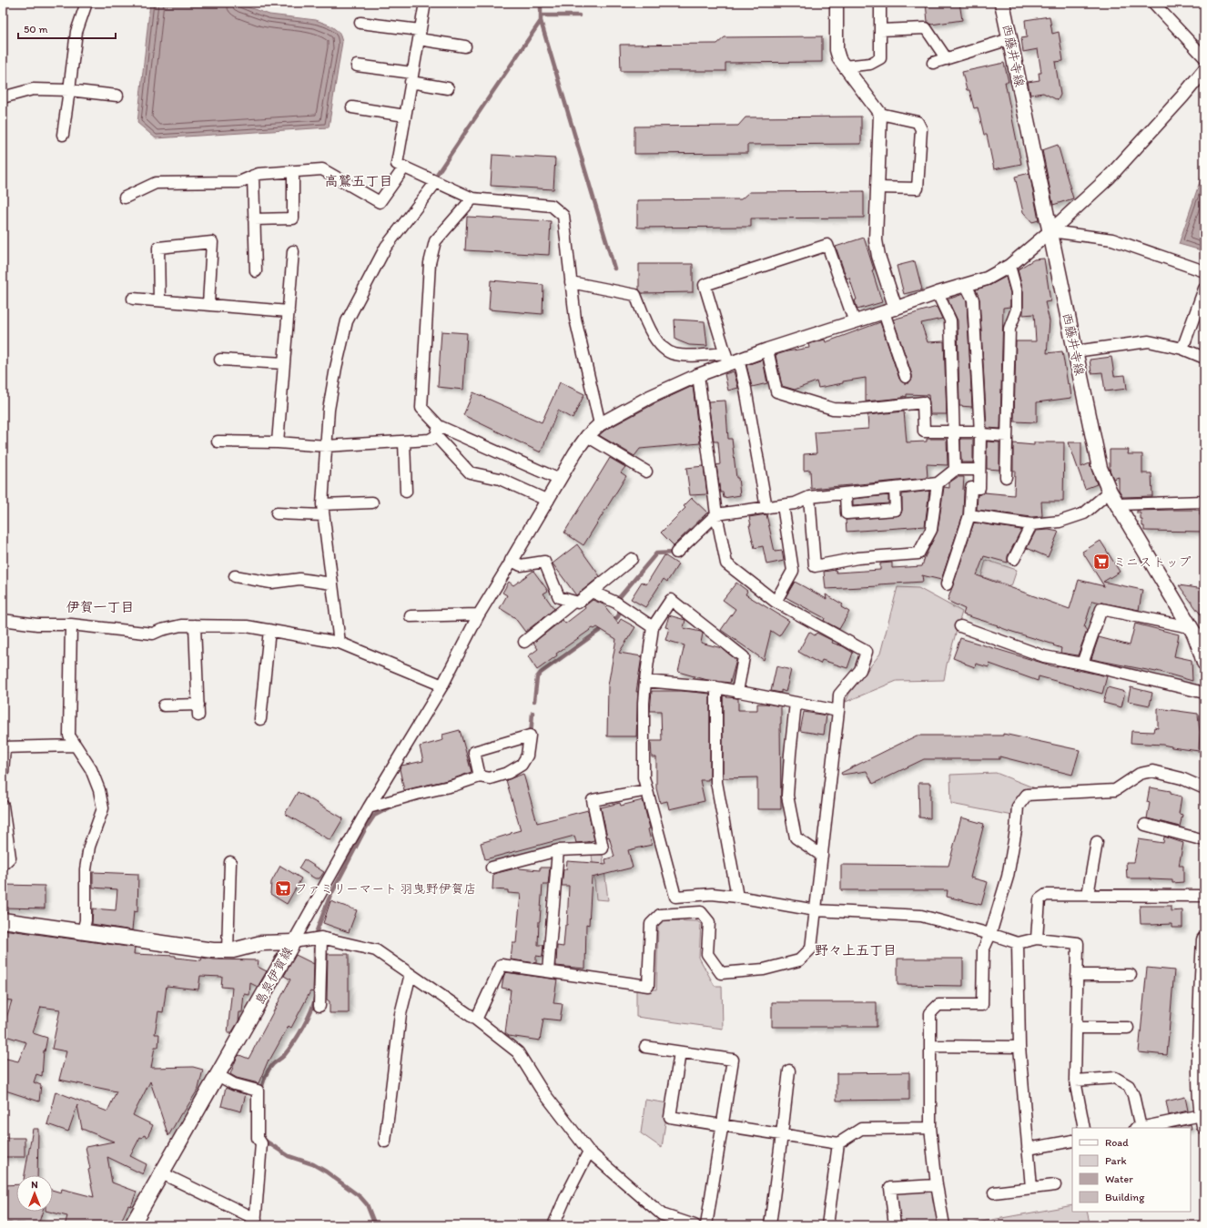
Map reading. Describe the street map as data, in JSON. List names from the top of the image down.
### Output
{
  "streets": {
    "main road": ["西藤井寺線", "島泉伊賀線"]
  },
  "districts": ["高鷲五丁目", "伊賀一丁目", "野々上五丁目"],
  "places": {
    "supermarket": ["ミニストップ", "ファミリーマート 羽曳野伊賀店"]
  },
  "legend": [
    "Road",
    "Park",
    "Water",
    "Building"
  ],
  "scale_bar": "50 m",
  "north": "top"
}
